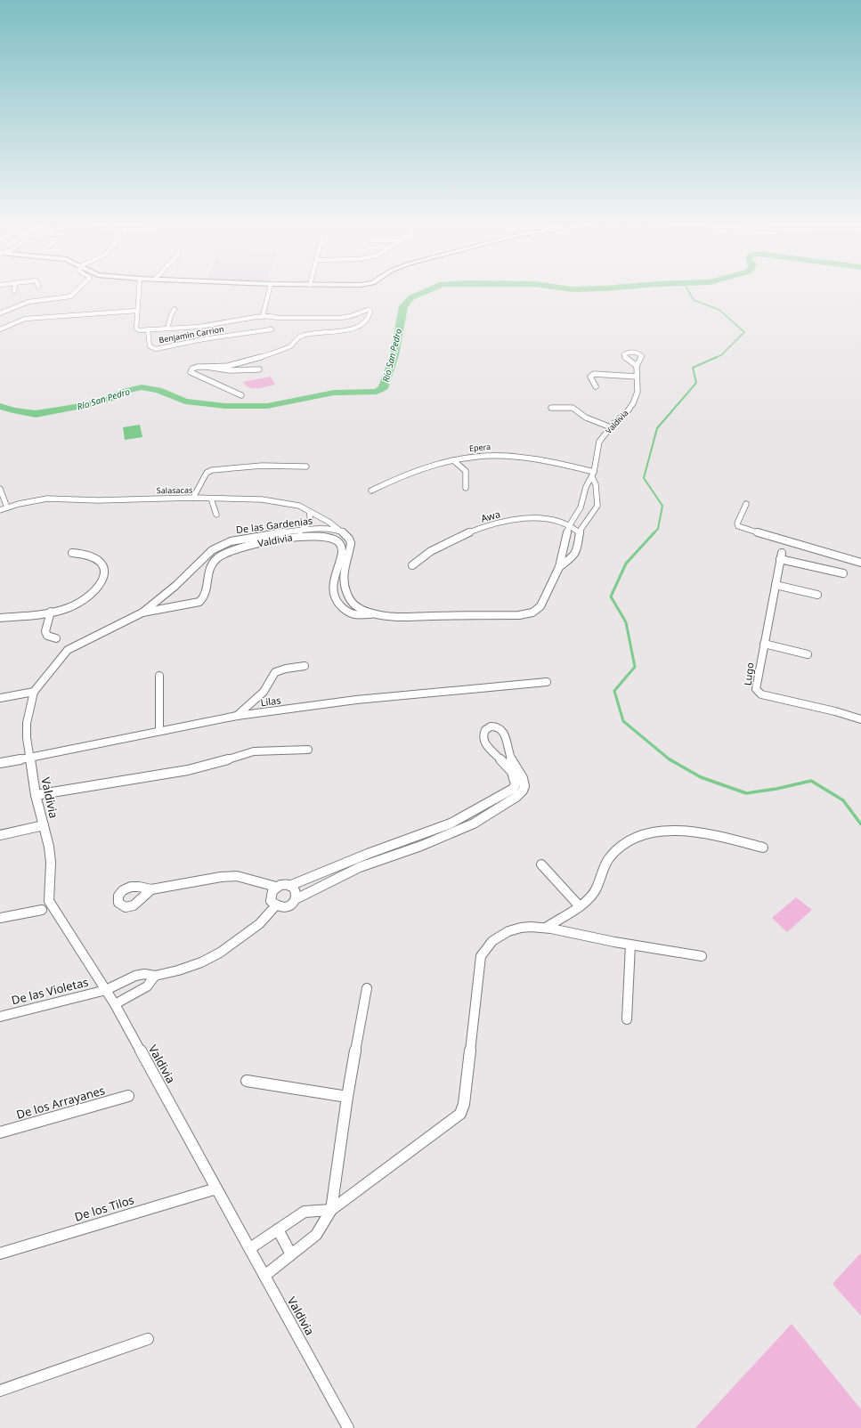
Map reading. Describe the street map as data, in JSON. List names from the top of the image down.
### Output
{
  "streets": {
    "street": [
      "Benjamin Carrion",
      "Valdivia",
      "Epera",
      "Salasacas",
      "Awa",
      "De las Gardenias",
      "Lugo",
      "Lilas",
      "De las Violetas",
      "De los Arrayanes",
      "De los Tilos"
    ]
  },
  "crossings": [
    ["Valdivia", "Epera"],
    ["Valdivia", "Awa"],
    ["Valdivia", "De las Gardenias"],
    ["Valdivia", "Lilas"],
    ["Valdivia", "De las Violetas"],
    ["Valdivia", "De los Tilos"],
    ["Salasacas", "De las Gardenias"]
  ],
  "water": ["Río San Pedro"]
}
